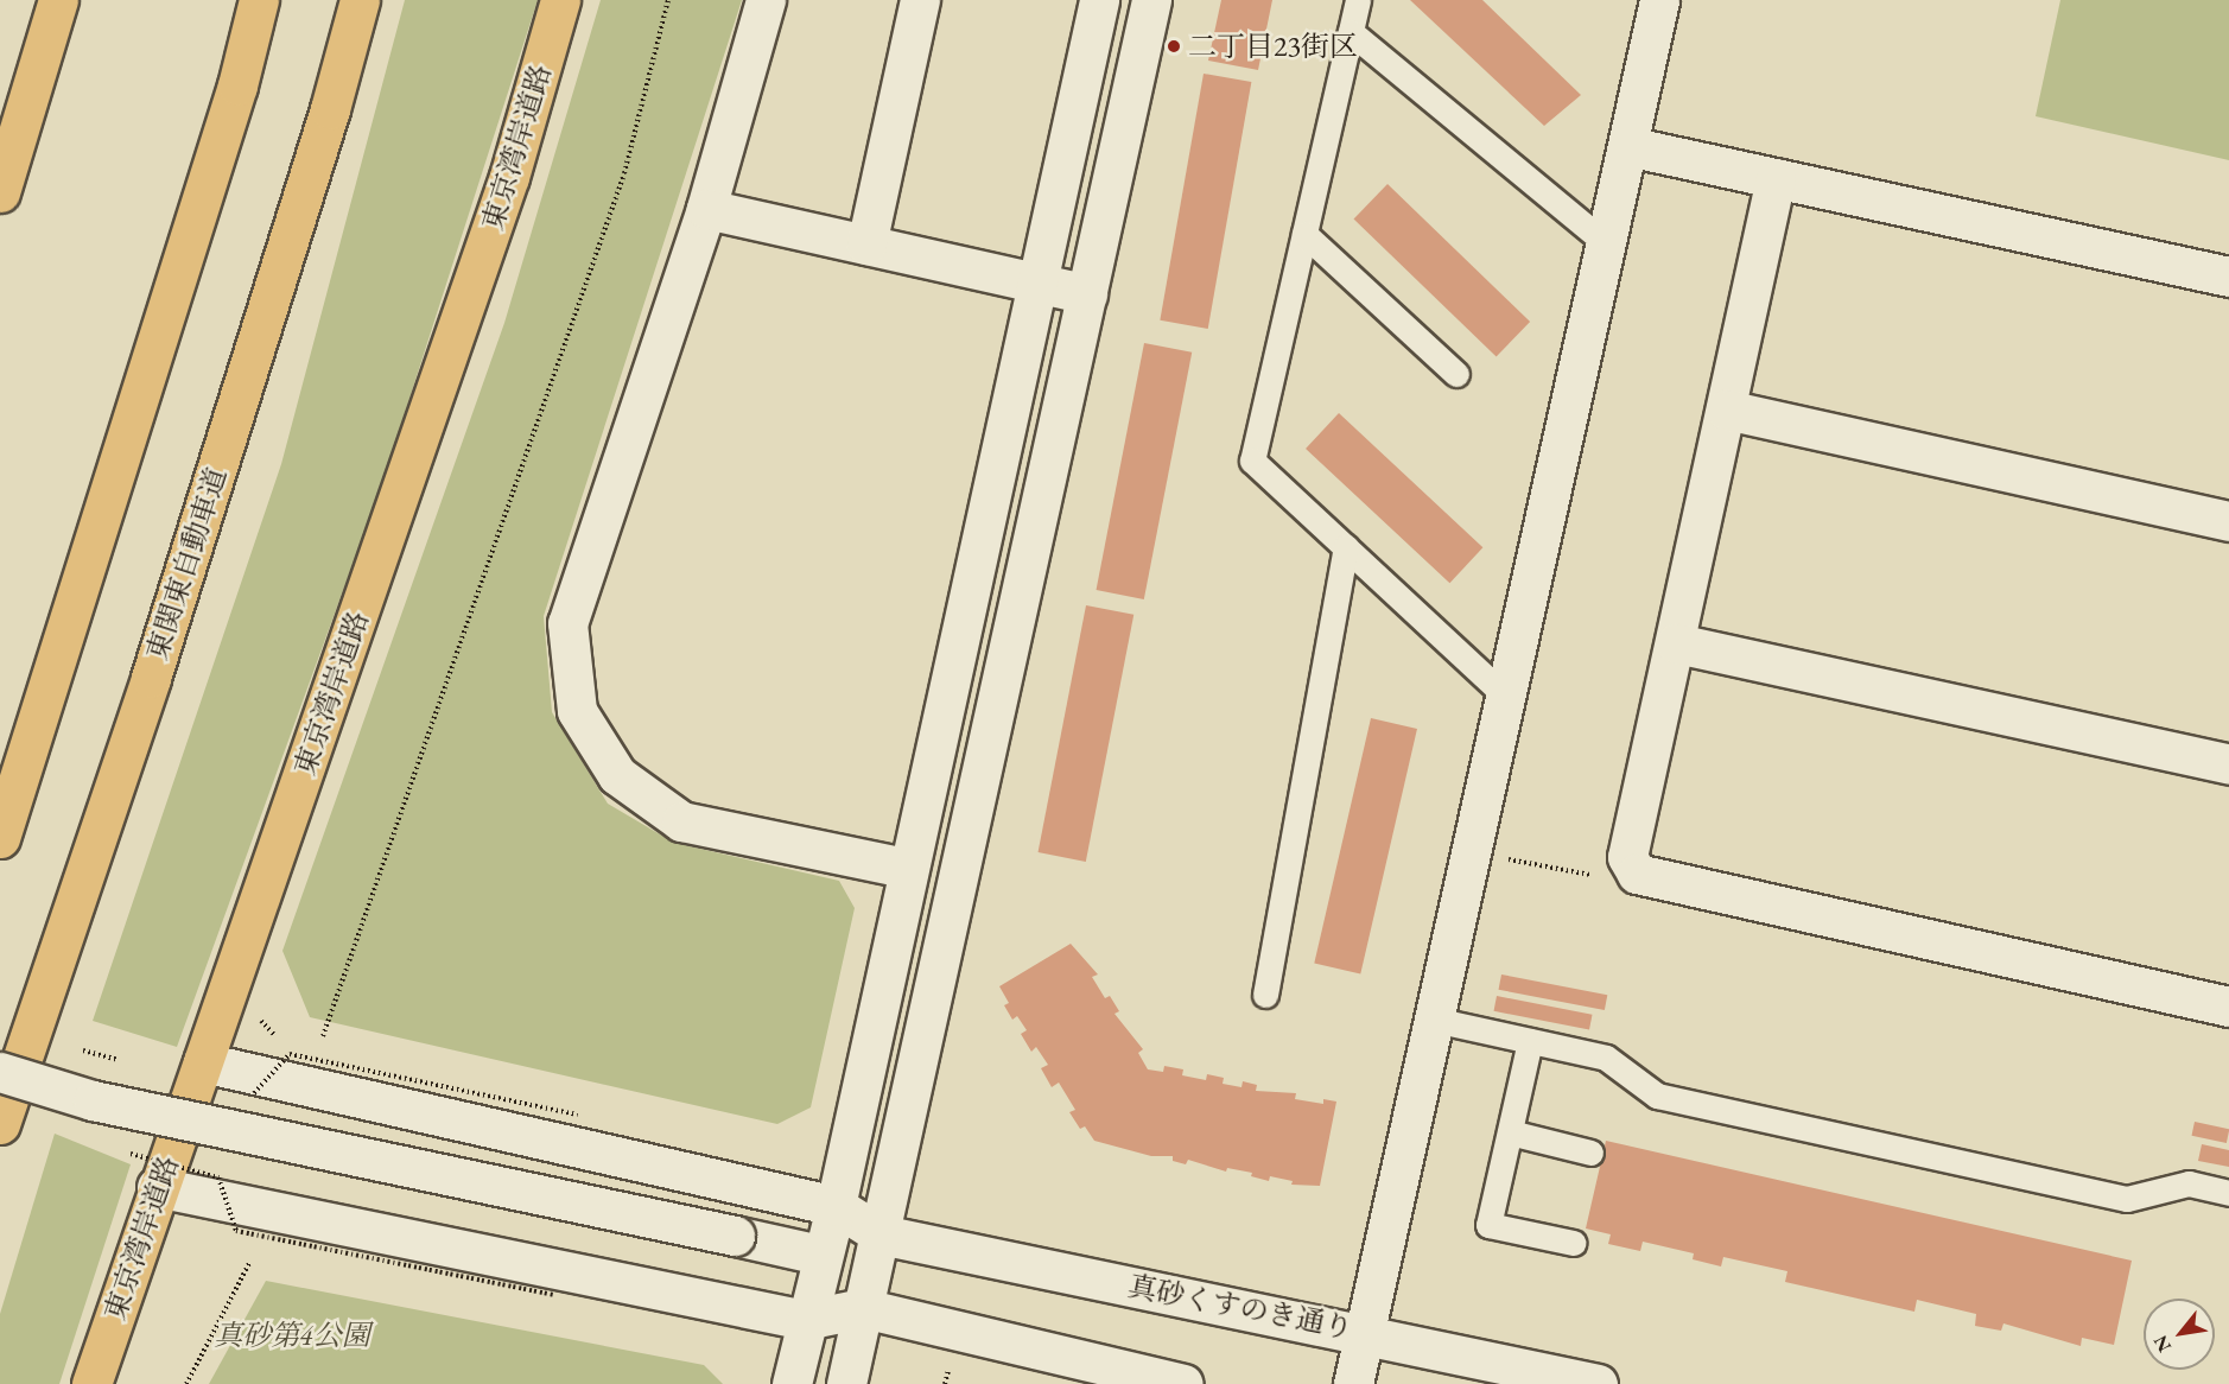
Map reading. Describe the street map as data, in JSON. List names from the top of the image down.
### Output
{
  "streets": {
    "highway": ["東京湾岸道路", "東関東自動車道"],
    "street": ["真砂くすのき通り"]
  },
  "parks": ["真砂第4公園"],
  "places": ["二丁目23街区"],
  "north": "bottom left"
}
